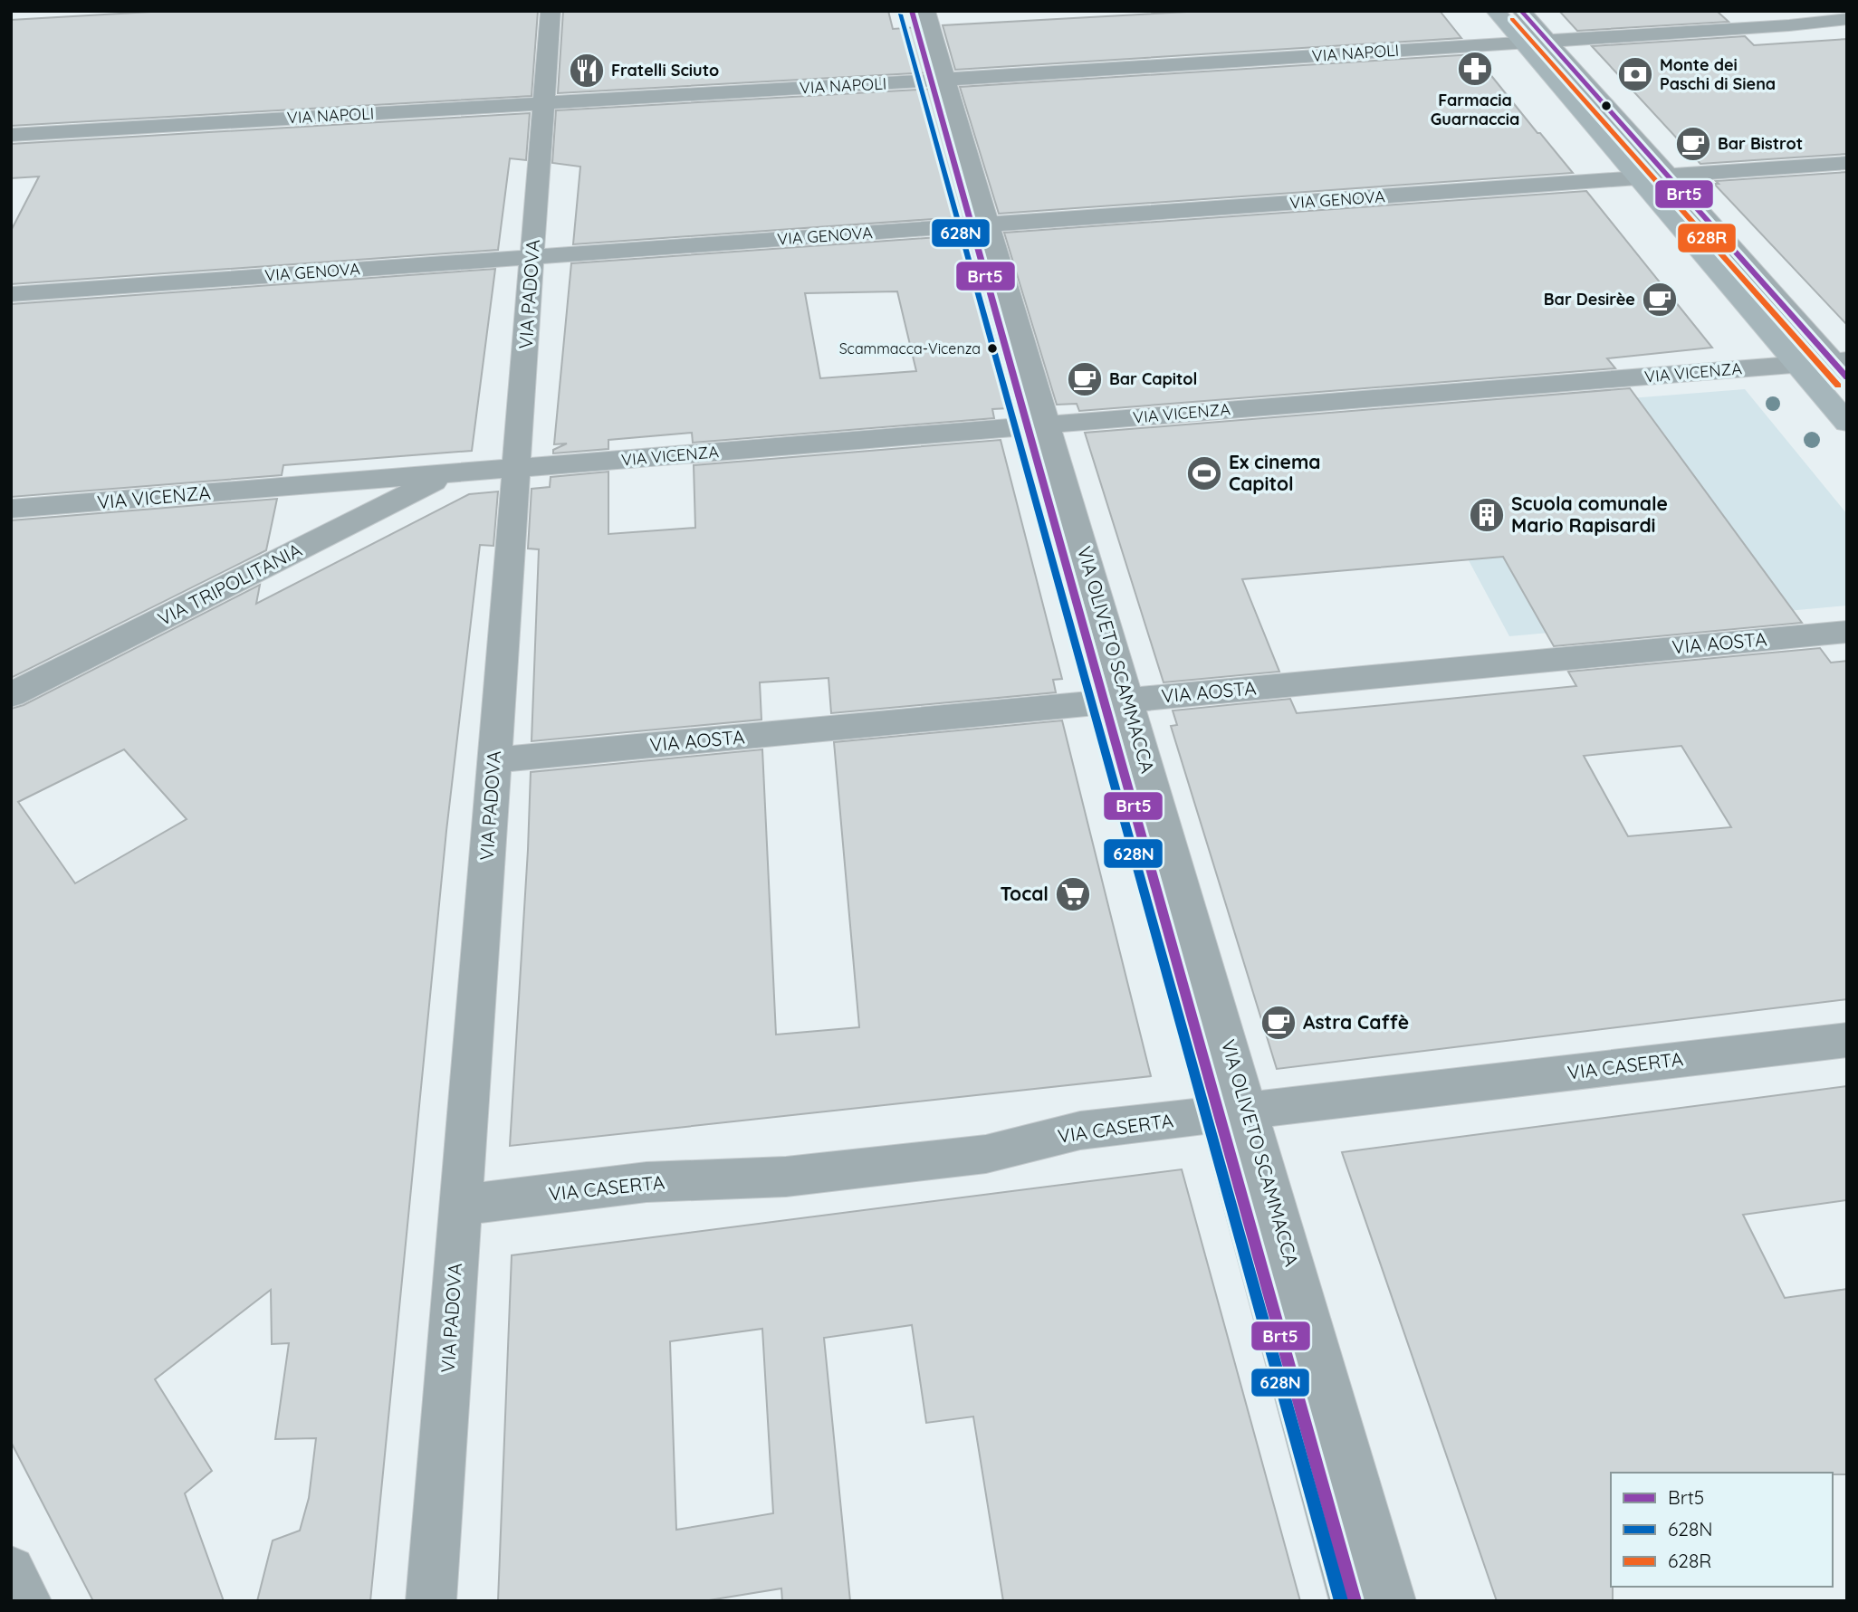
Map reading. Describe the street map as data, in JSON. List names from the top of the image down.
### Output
{
  "streets": {
    "street": [
      "VIA NAPOLI",
      "VIA GENOVA",
      "VIA PADOVA",
      "VIA VICENZA",
      "VIA TRIPOLITANIA",
      "VIA AOSTA",
      "VIA OLIVETO SCAMMACCA",
      "VIA CASERTA"
    ]
  },
  "crossings": [
    ["VIA NAPOLI", "VIA PADOVA"],
    ["VIA GENOVA", "VIA PADOVA"],
    ["VIA PADOVA", "VIA VICENZA"],
    ["VIA PADOVA", "VIA AOSTA"],
    ["VIA PADOVA", "VIA CASERTA"],
    ["VIA VICENZA", "VIA TRIPOLITANIA"],
    ["VIA OLIVETO SCAMMACCA", "VIA CASERTA"]
  ],
  "places": {
    "pharmacy": ["Farmacia Guarnaccia"],
    "restaurant": ["Fratelli Sciuto"],
    "bank": ["Monte dei Paschi di Siena"],
    "cafe": [
      "Bar Bistrot",
      "Bar Desirèe",
      "Bar Capitol",
      "Astra Caffè"
    ],
    "other": ["Scammacca-Vicenza"],
    "sports": ["Ex cinema Capitol"],
    "building": ["Scuola comunale Mario Rapisardi"],
    "supermarket": ["Tocal"]
  },
  "lines": ["transit line Brt5", "transit line 628N", "transit line 628R"],
  "legend": ["Brt5", "628N", "628R"]
}
